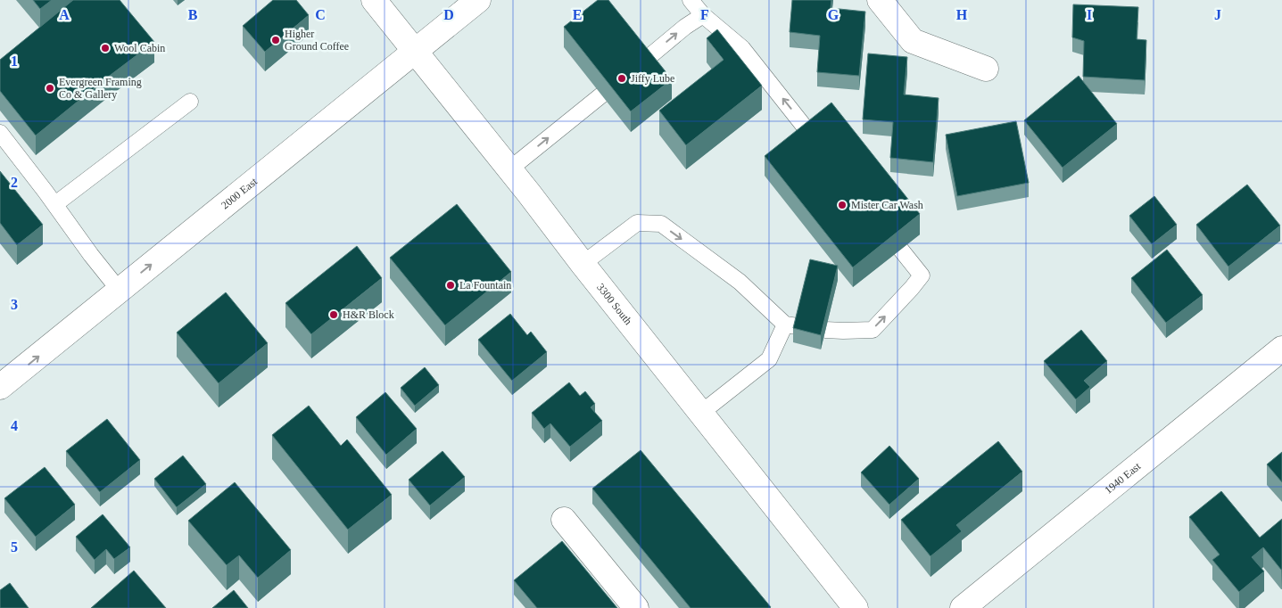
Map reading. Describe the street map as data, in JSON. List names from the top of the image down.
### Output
{
  "streets": {
    "street": ["2000 East", "3300 South", "1940 East"]
  },
  "crossings": [
    ["2000 East", "3300 South"]
  ],
  "one_way": ["2000 East"],
  "places": [
    "Higher Ground Coffee",
    "Wool Cabin",
    "Jiffy Lube",
    "Evergreen Framing Co & Gallery",
    "Mister Car Wash",
    "La Fountain",
    "H&R Block"
  ],
  "grid": {
    "columns": [
      "A",
      "B",
      "C",
      "D",
      "E",
      "F",
      "G",
      "H",
      "I",
      "J"
    ],
    "rows": [
      "1",
      "2",
      "3",
      "4",
      "5"
    ]
  }
}
